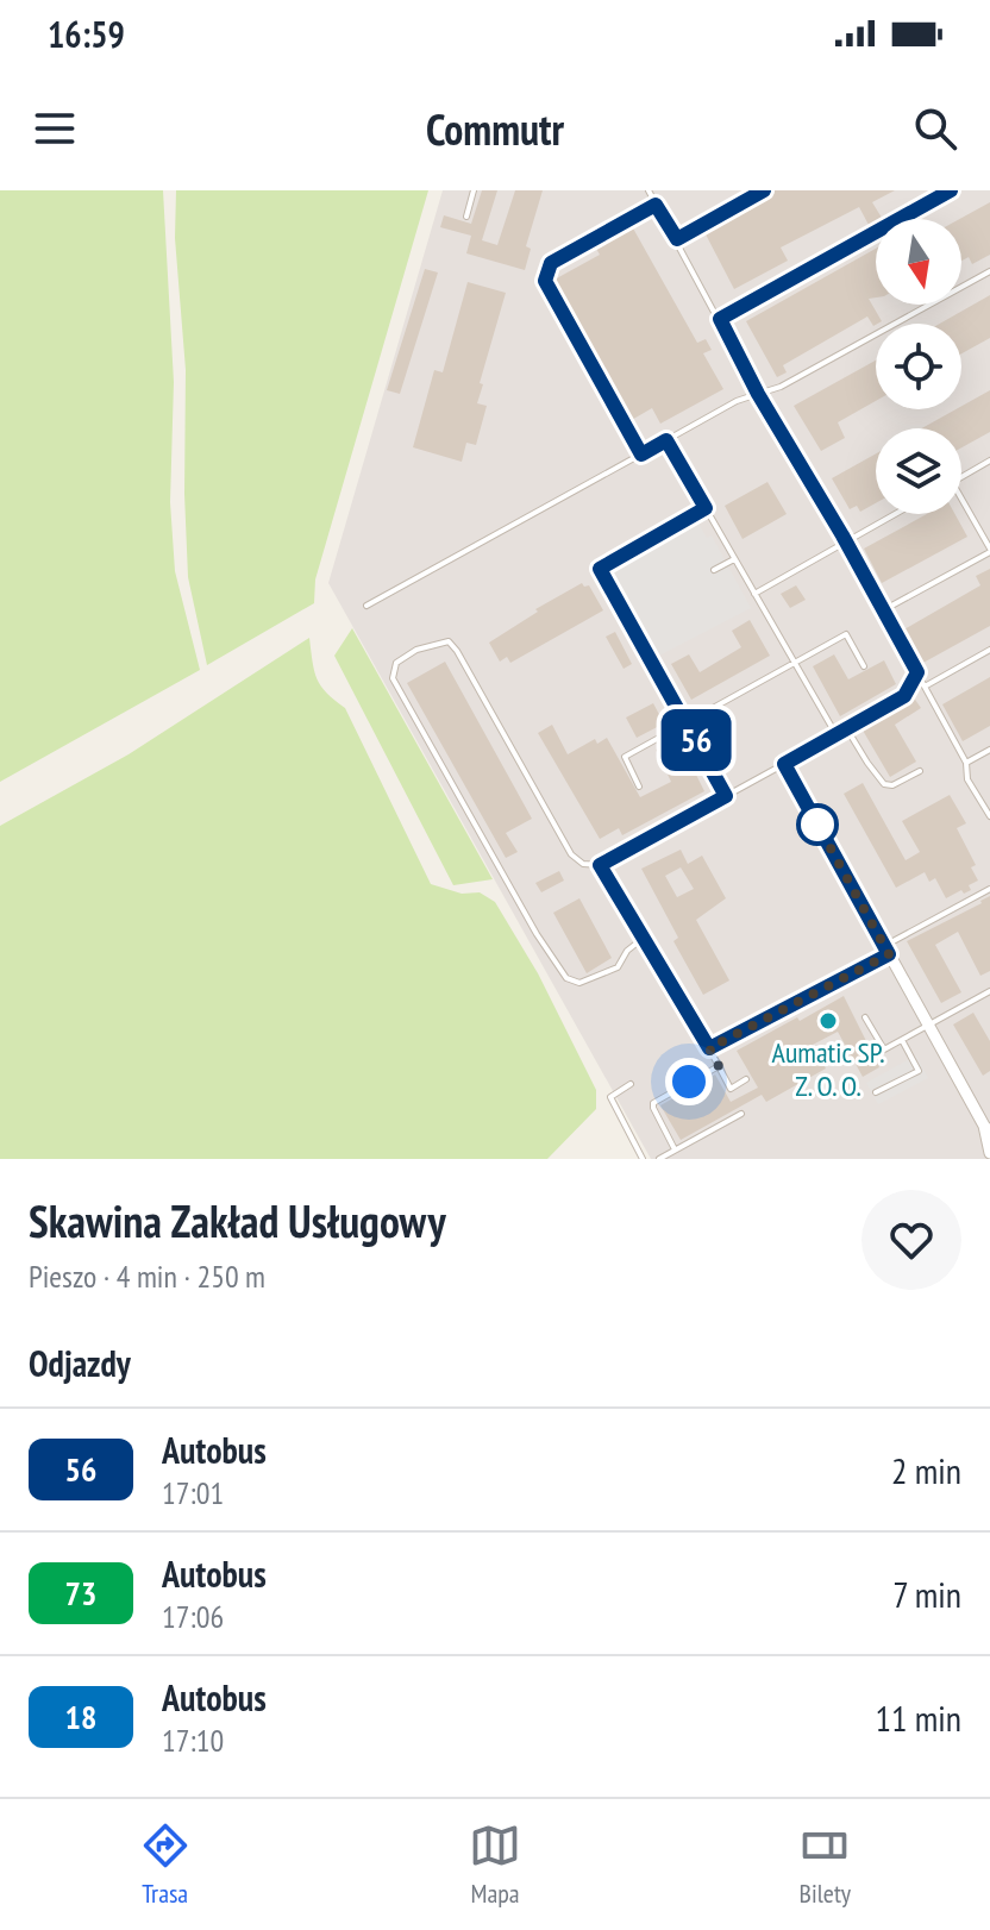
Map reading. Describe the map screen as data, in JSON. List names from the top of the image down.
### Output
{
  "places": ["Aumatic SP. Z. O. O."],
  "lines": ["bus line 56"],
  "north": "bottom",
  "page": {
    "status": "16:59",
    "header": "Commutr",
    "on_map": "56",
    "heading": [
      ["Skawina Zakład Usługowy", "Pieszo · 4 min · 250 m"],
      "Odjazdy"
    ],
    "list": [
      {
        "mark": "56",
        "name": "Autobus",
        "note": "17:01",
        "value": "2 min"
      },
      {
        "mark": "73",
        "name": "Autobus",
        "note": "17:06",
        "value": "7 min"
      },
      {
        "mark": "18",
        "name": "Autobus",
        "note": "17:10",
        "value": "11 min"
      }
    ],
    "tabs": ["Trasa", "Mapa", "Bilety"]
  }
}
